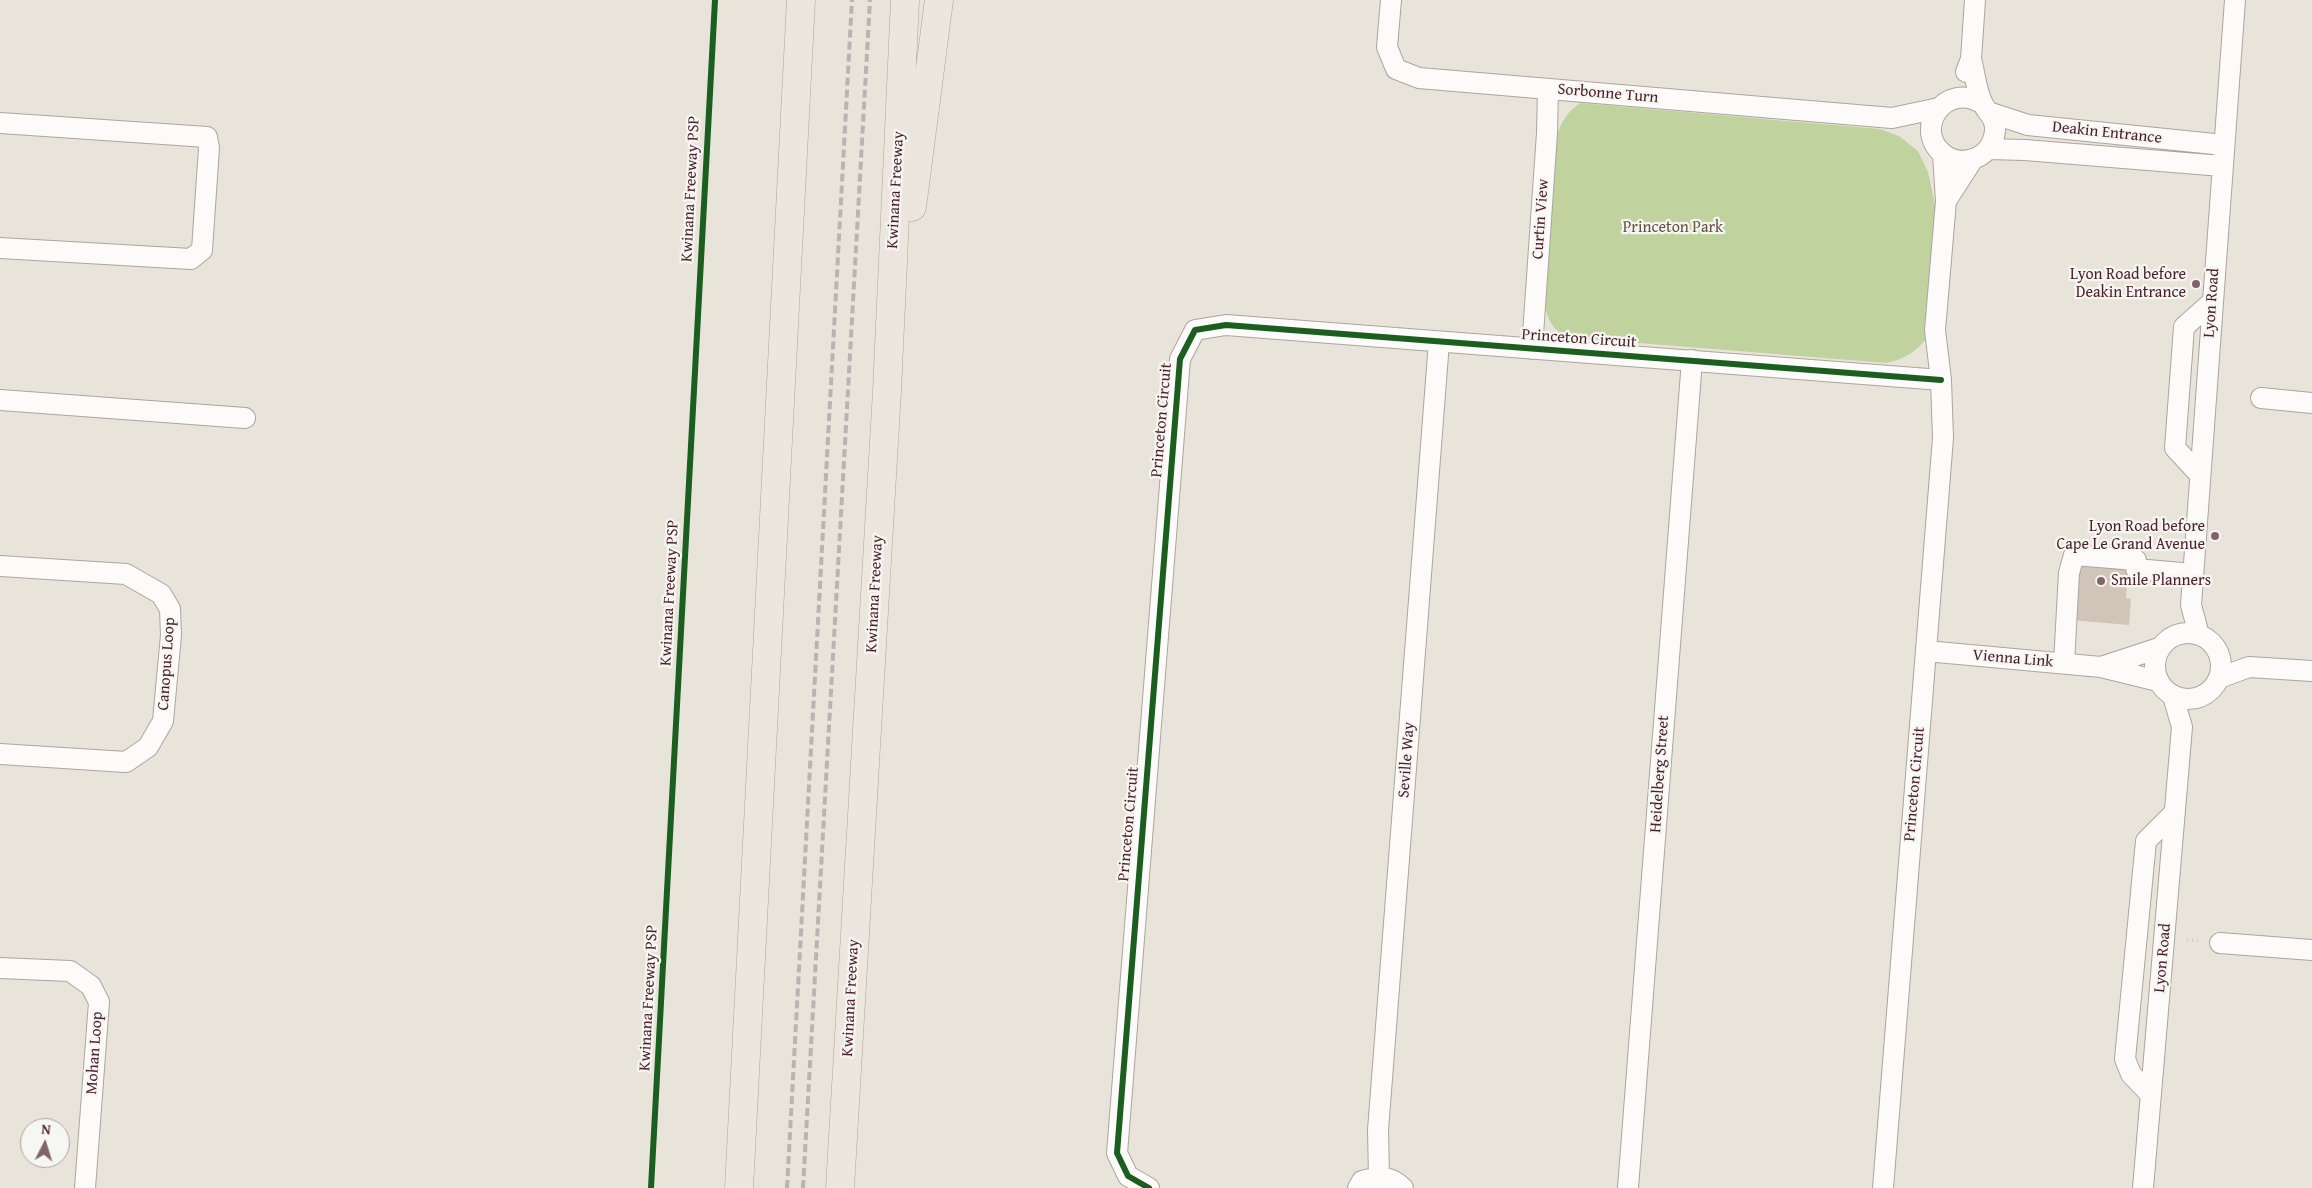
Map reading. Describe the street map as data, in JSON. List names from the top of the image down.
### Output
{
  "streets": {
    "highway": ["Kwinana Freeway"],
    "street": [
      "Sorbonne Turn",
      "Deakin Entrance",
      "Curtin View",
      "Lyon Road",
      "Princeton Circuit",
      "Vienna Link",
      "Canopus Loop",
      "Seville Way",
      "Heidelberg Street",
      "Mohan Loop"
    ],
    "cycle path": ["Kwinana Freeway PSP"]
  },
  "crossings": [
    ["Sorbonne Turn", "Deakin Entrance"],
    ["Sorbonne Turn", "Curtin View"],
    ["Sorbonne Turn", "Princeton Circuit"],
    ["Deakin Entrance", "Lyon Road"],
    ["Deakin Entrance", "Princeton Circuit"],
    ["Curtin View", "Princeton Circuit"],
    ["Lyon Road", "Vienna Link"],
    ["Princeton Circuit", "Vienna Link"],
    ["Princeton Circuit", "Seville Way"],
    ["Princeton Circuit", "Heidelberg Street"]
  ],
  "parks": ["Princeton Park"],
  "places": ["Lyon Road before Deakin Entrance", "Lyon Road before Cape Le Grand Avenue", "Smile Planners"],
  "north": "top"
}
